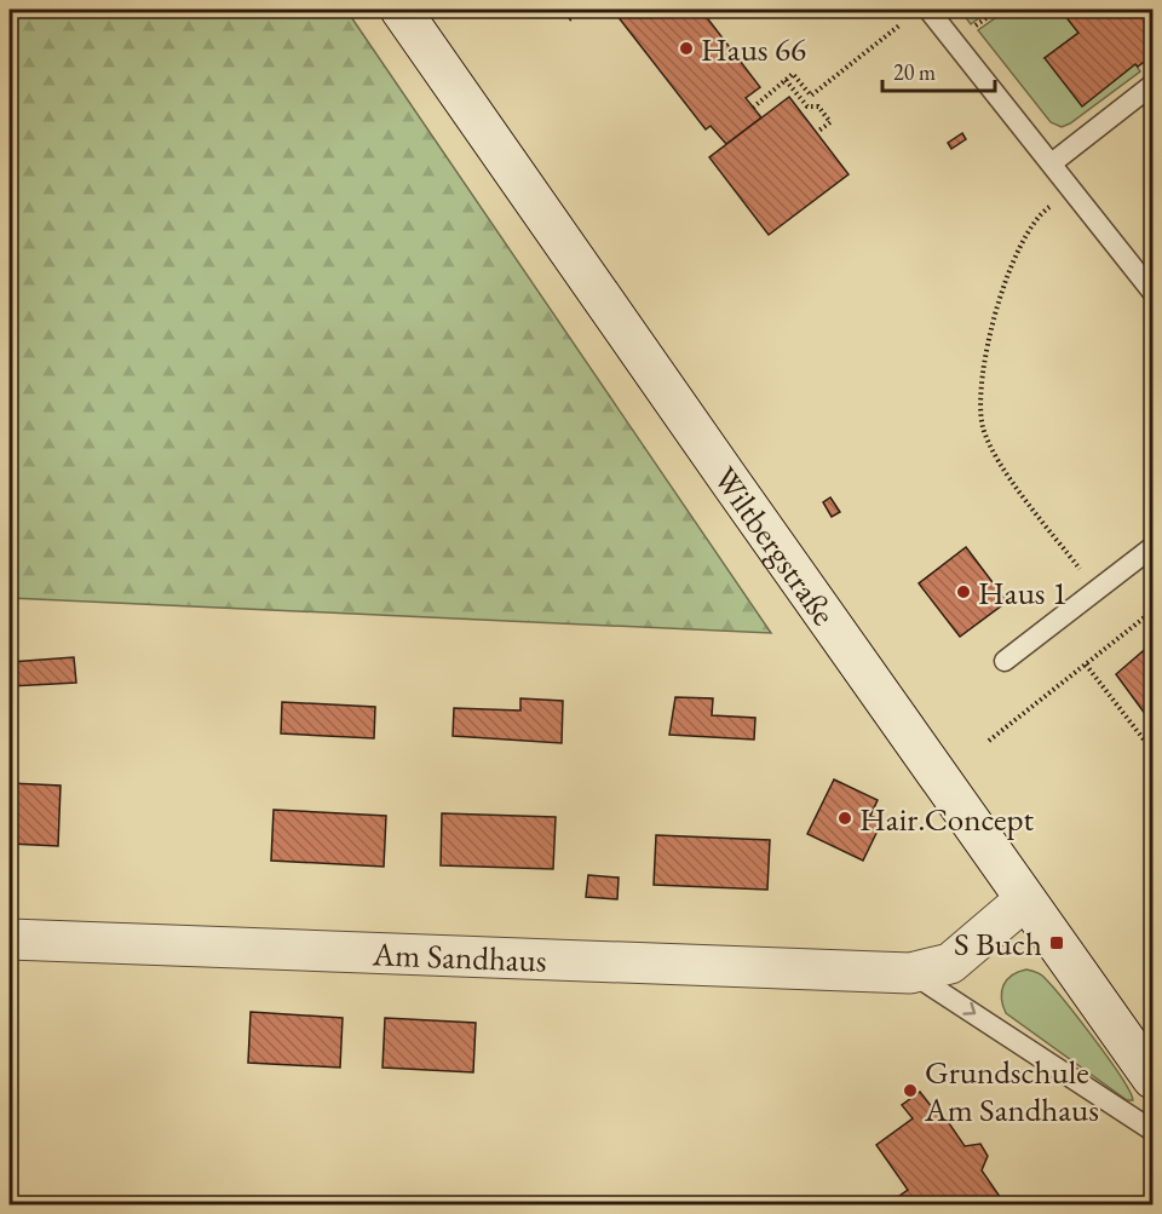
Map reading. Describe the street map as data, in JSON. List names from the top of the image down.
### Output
{
  "streets": {
    "main road": ["Wiltbergstraße", "Am Sandhaus"]
  },
  "crossings": [
    ["Wiltbergstraße", "Am Sandhaus"]
  ],
  "places": {
    "other": [
      "Haus 66",
      "Haus 1",
      "Hair.Concept",
      "Grundschule Am Sandhaus"
    ],
    "transit": ["S Buch"]
  },
  "scale_bar": "20 m"
}
